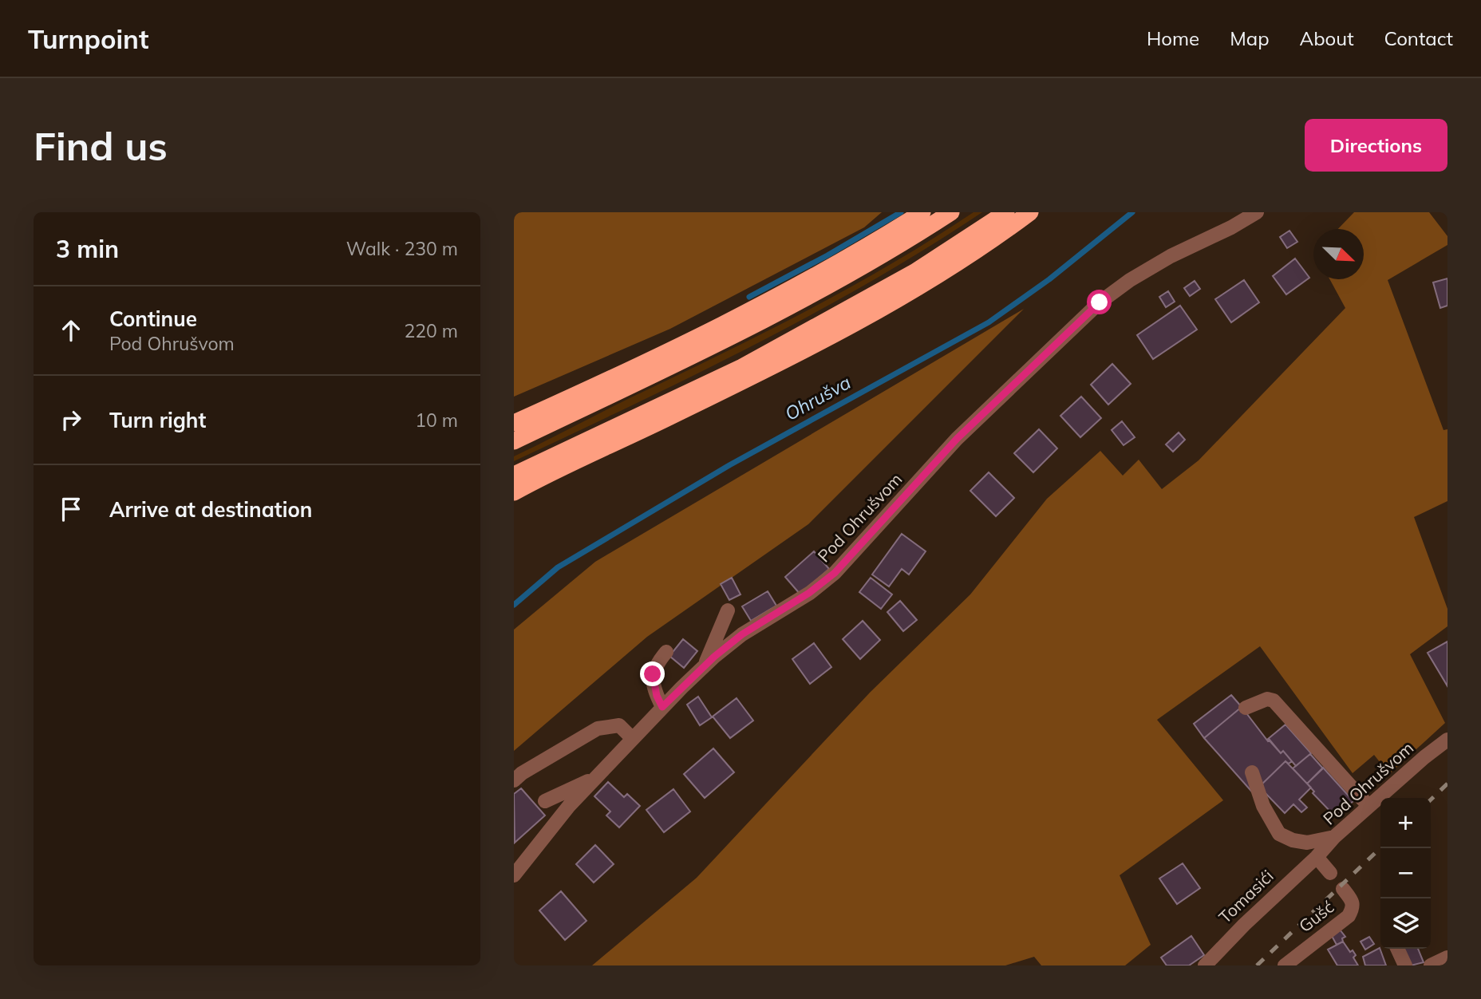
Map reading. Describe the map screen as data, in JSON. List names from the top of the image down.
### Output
{
  "streets": {
    "street": ["Pod Ohrušvom", "Tomasići", "Gušć"]
  },
  "crossings": [
    ["Pod Ohrušvom", "Tomasići"],
    ["Pod Ohrušvom", "Gušć"],
    ["Tomasići", "Gušć"]
  ],
  "water": ["Ohrušva"],
  "north": "bottom right",
  "page": {
    "header": "Turnpoint",
    "nav": [
      "Home",
      "Map",
      "About",
      "Contact"
    ],
    "buttons": "Directions",
    "title": "Find us",
    "heading": ["3 min", "Walk · 230 m"],
    "list": [
      ["Continue", "Pod Ohrušvom", "220 m"],
      ["Turn right", "10 m"],
      "Arrive at destination"
    ],
    "map_buttons": ["+", "−"]
  }
}
